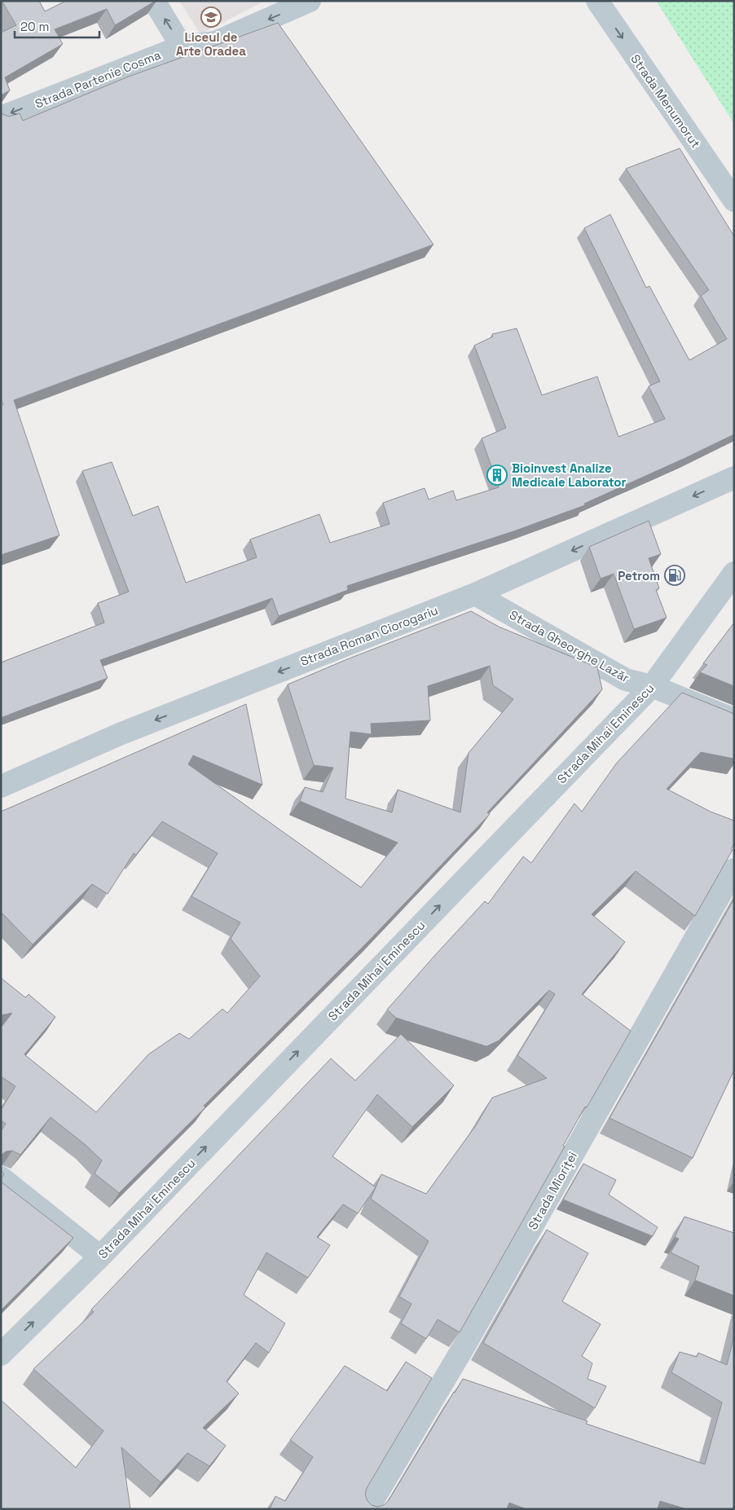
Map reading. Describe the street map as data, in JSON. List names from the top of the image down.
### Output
{
  "streets": {
    "street": [
      "Strada Partenie Cosma",
      "Strada Menumorut",
      "Strada Roman Ciorogariu",
      "Strada Gheorghe Lazăr",
      "Strada Mihai Eminescu",
      "Strada Mioriței"
    ]
  },
  "crossings": [
    ["Strada Roman Ciorogariu", "Strada Gheorghe Lazăr"],
    ["Strada Gheorghe Lazăr", "Strada Mihai Eminescu"]
  ],
  "one_way": [
    "Strada Partenie Cosma",
    "Strada Menumorut",
    "Strada Roman Ciorogariu",
    "Strada Mihai Eminescu"
  ],
  "places": {
    "school or university": ["Liceul de Arte Oradea"],
    "building": ["Bioinvest Analize Medicale Laborator"],
    "fuel station": ["Petrom"]
  },
  "scale_bar": "20 m"
}
